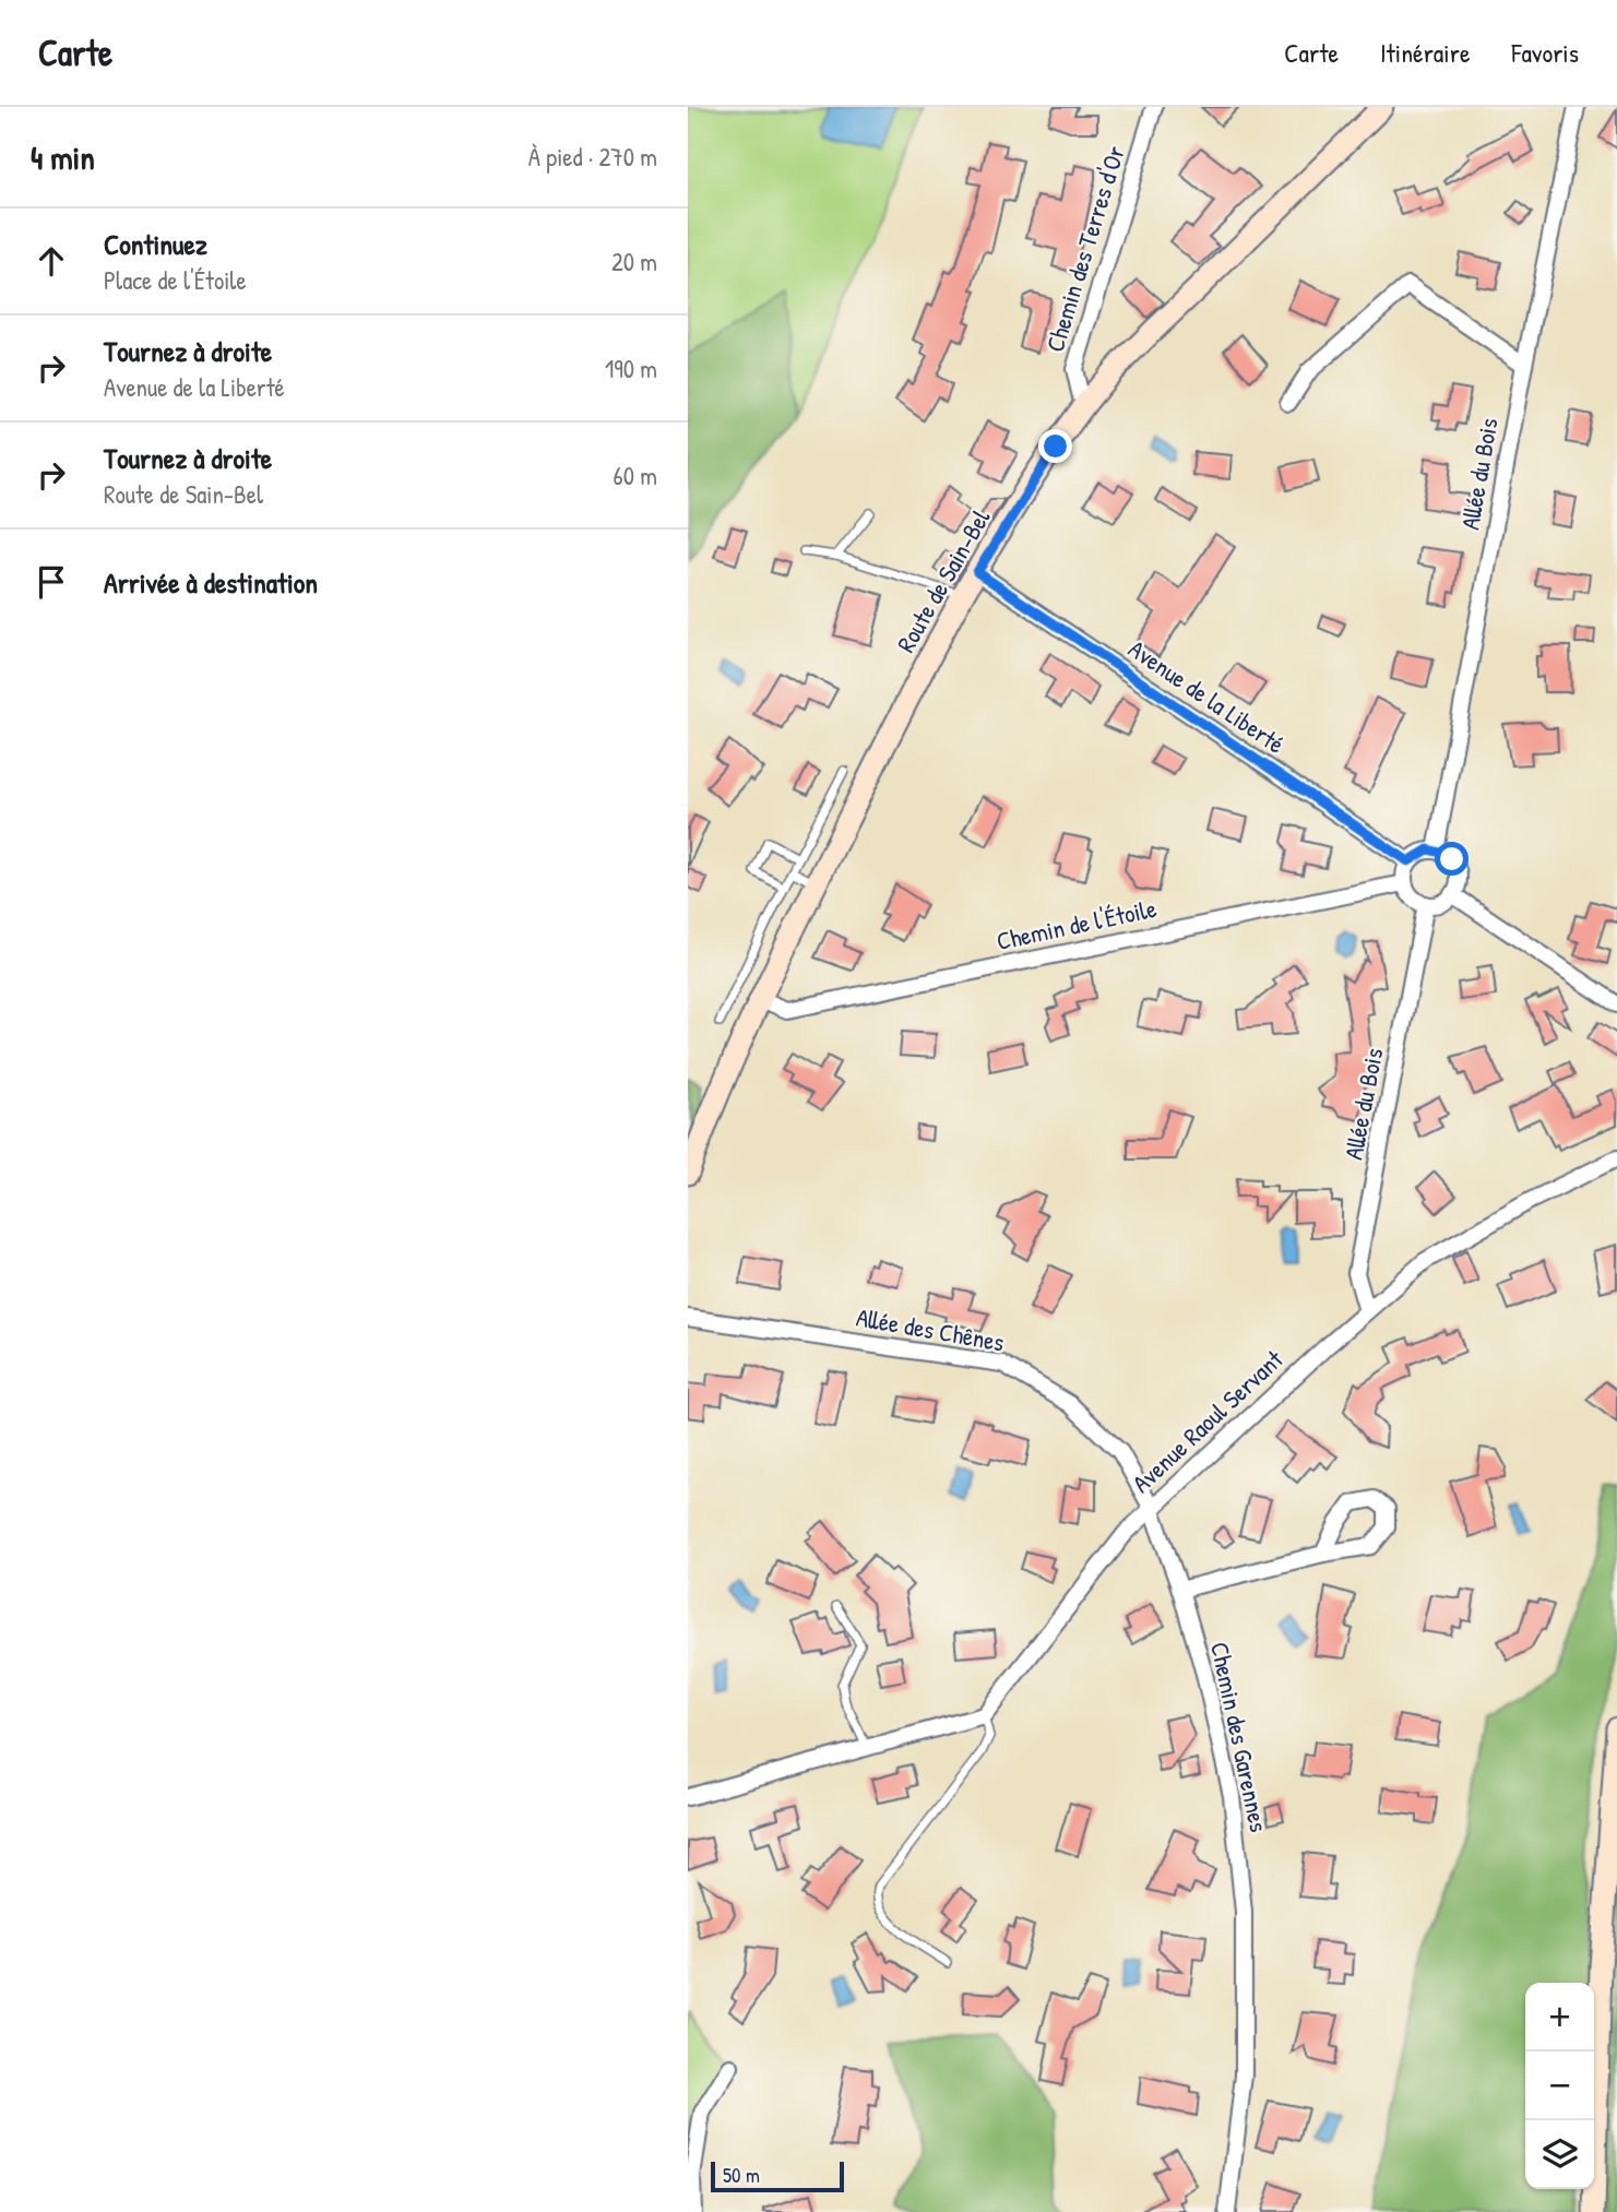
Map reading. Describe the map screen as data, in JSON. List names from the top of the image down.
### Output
{
  "streets": {
    "main road": ["Route de Sain-Bel"],
    "street": [
      "Chemin des Terres d'Or",
      "Allée du Bois",
      "Avenue de la Liberté",
      "Chemin de l'Étoile",
      "Allée des Chênes",
      "Avenue Raoul Servant",
      "Chemin des Garennes"
    ]
  },
  "crossings": [
    ["Chemin des Terres d'Or", "Route de Sain-Bel"],
    ["Allée du Bois", "Avenue de la Liberté"],
    ["Allée du Bois", "Chemin de l'Étoile"],
    ["Allée du Bois", "Avenue Raoul Servant"],
    ["Route de Sain-Bel", "Avenue de la Liberté"],
    ["Route de Sain-Bel", "Chemin de l'Étoile"],
    ["Avenue de la Liberté", "Chemin de l'Étoile"],
    ["Allée des Chênes", "Avenue Raoul Servant"],
    ["Allée des Chênes", "Chemin des Garennes"],
    ["Avenue Raoul Servant", "Chemin des Garennes"]
  ],
  "scale_bar": "50 m",
  "page": {
    "header": "Carte",
    "nav": ["Carte", "Itinéraire", "Favoris"],
    "heading": ["4 min", "À pied · 270 m"],
    "list": [
      ["Continuez", "Place de l'Étoile", "20 m"],
      ["Tournez à droite", "Avenue de la Liberté", "190 m"],
      ["Tournez à droite", "Route de Sain-Bel", "60 m"],
      "Arrivée à destination"
    ],
    "map_buttons": ["+", "−"],
    "scale": "50 m"
  }
}
